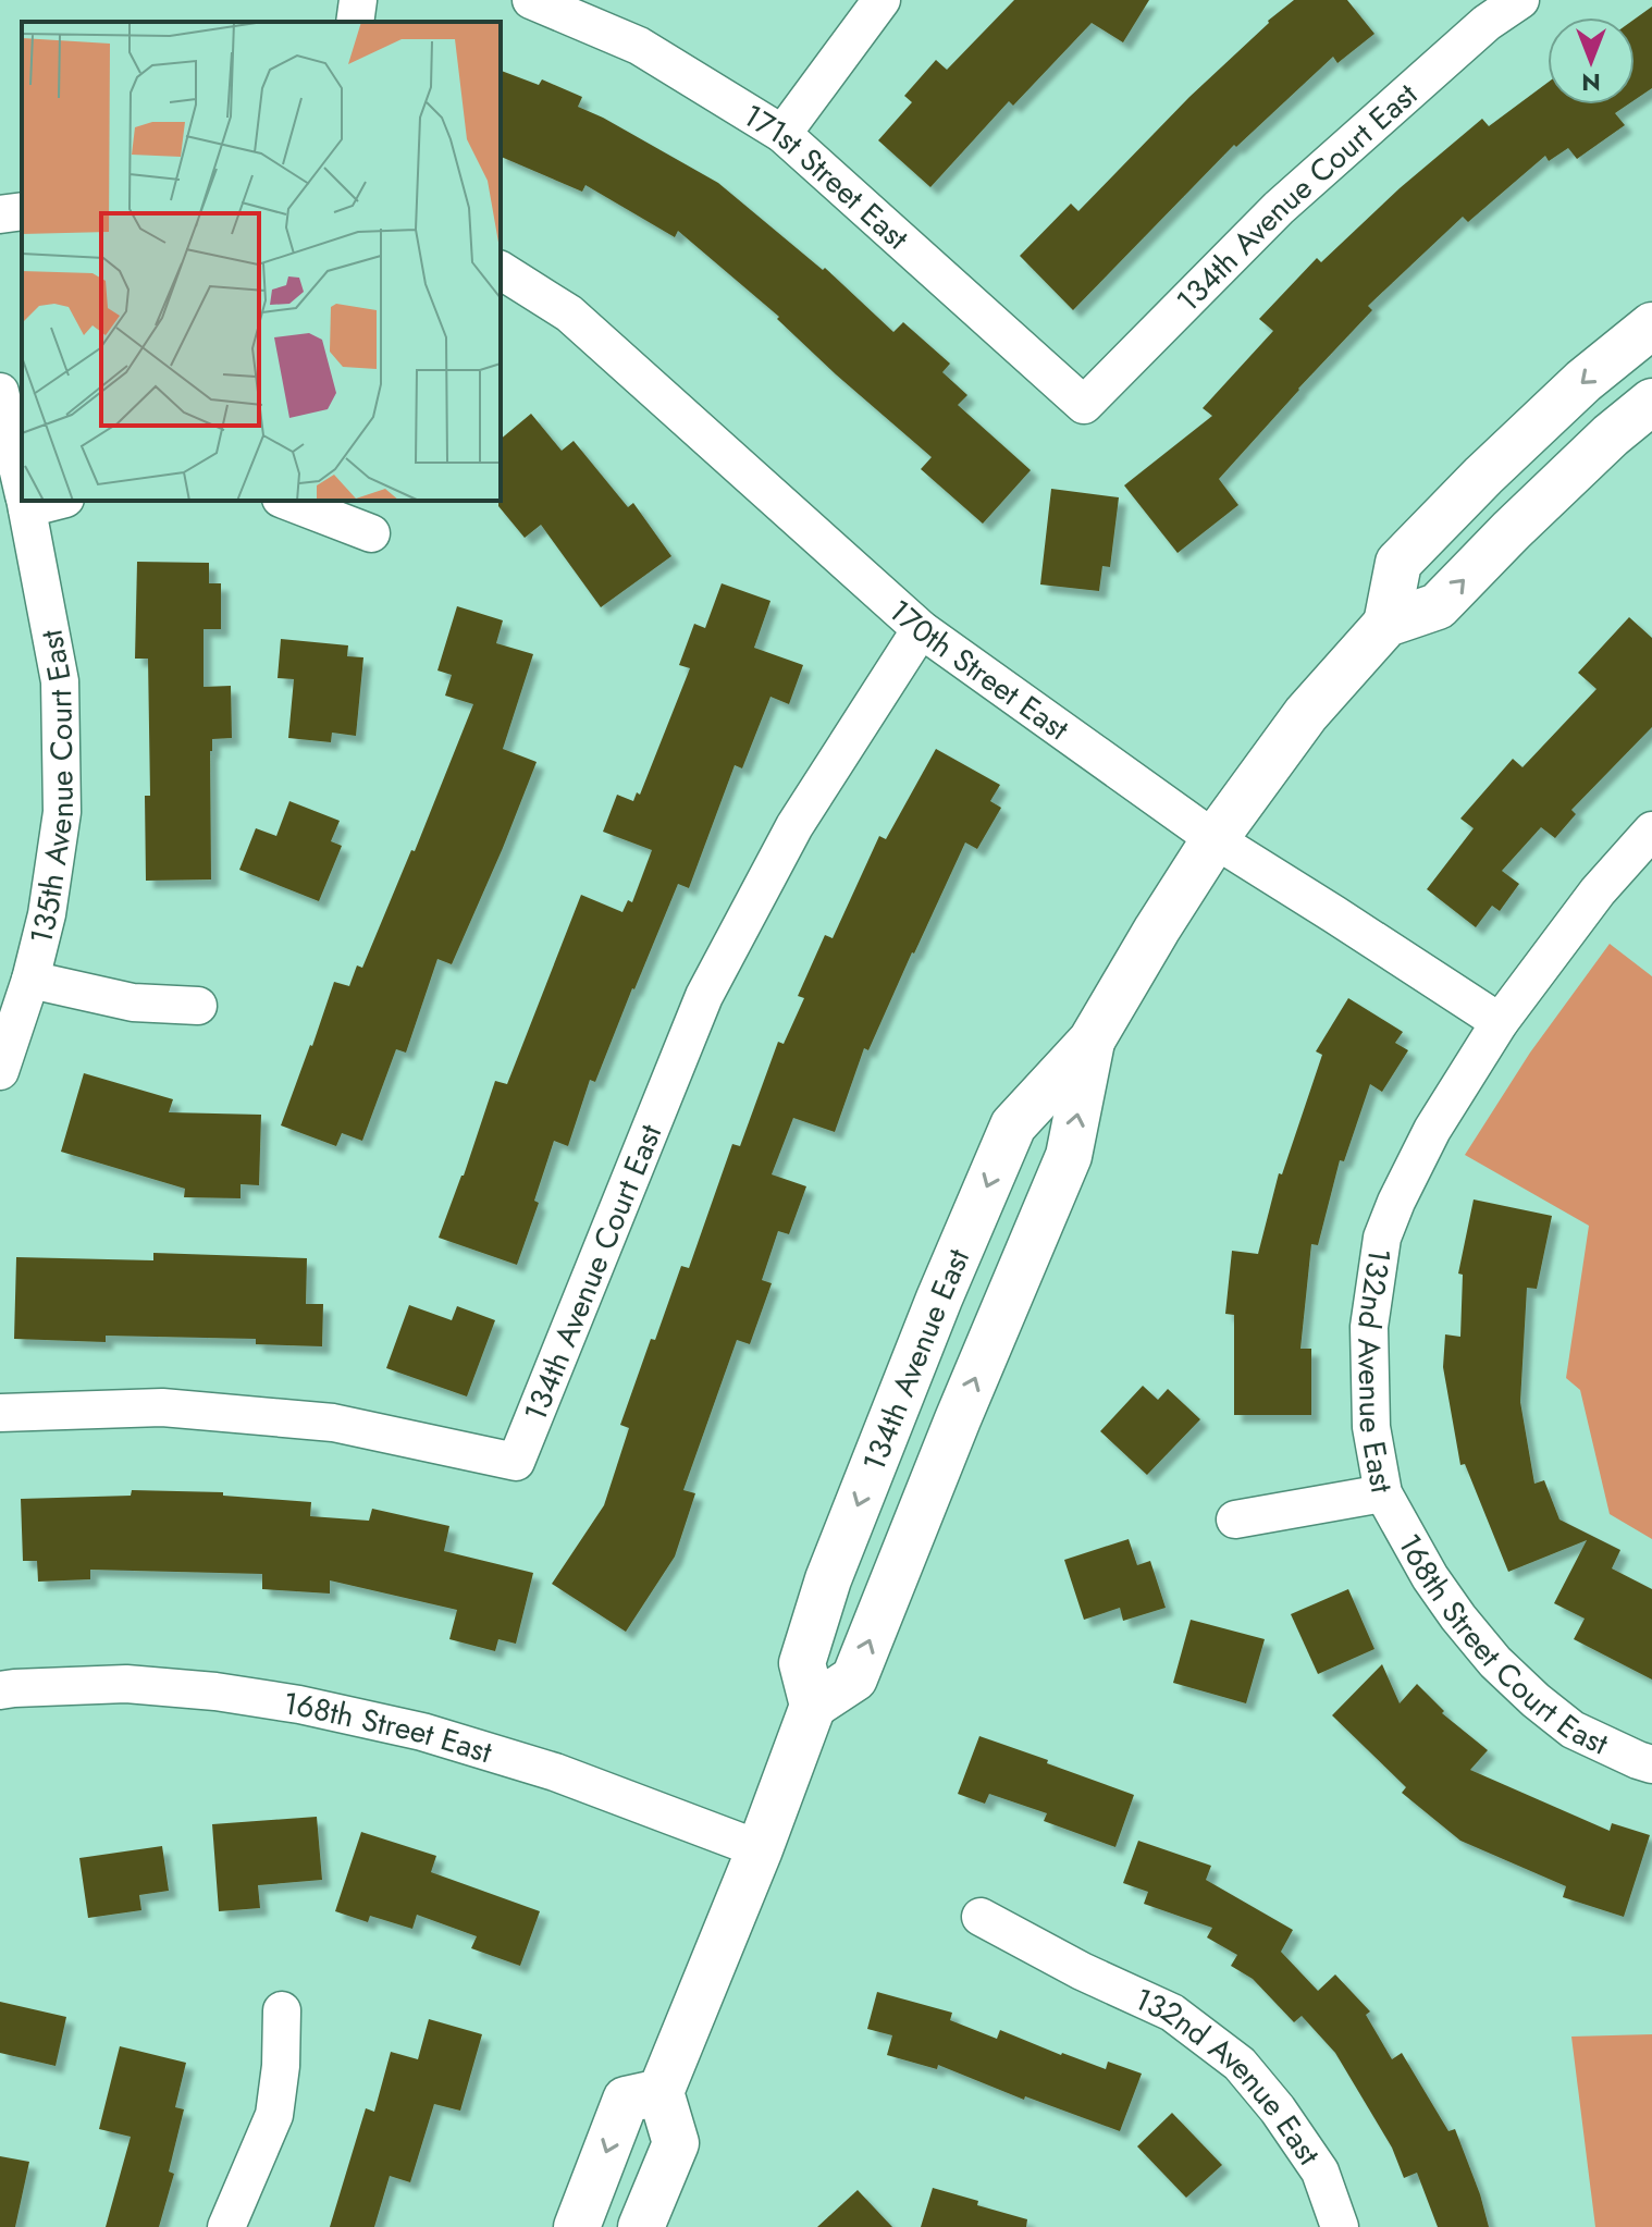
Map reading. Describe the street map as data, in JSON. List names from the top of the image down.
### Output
{
  "streets": {
    "street": [
      "171st Street East",
      "134th Avenue Court East",
      "170th Street East",
      "135th Avenue Court East",
      "134th Avenue East",
      "132nd Avenue East",
      "168th Street Court East",
      "168th Street East"
    ]
  },
  "crossings": [
    ["171st Street East", "134th Avenue Court East"],
    ["134th Avenue Court East", "170th Street East"],
    ["170th Street East", "134th Avenue East"],
    ["170th Street East", "132nd Avenue East"],
    ["134th Avenue East", "168th Street East"],
    ["132nd Avenue East", "168th Street Court East"]
  ],
  "north": "bottom"
}
